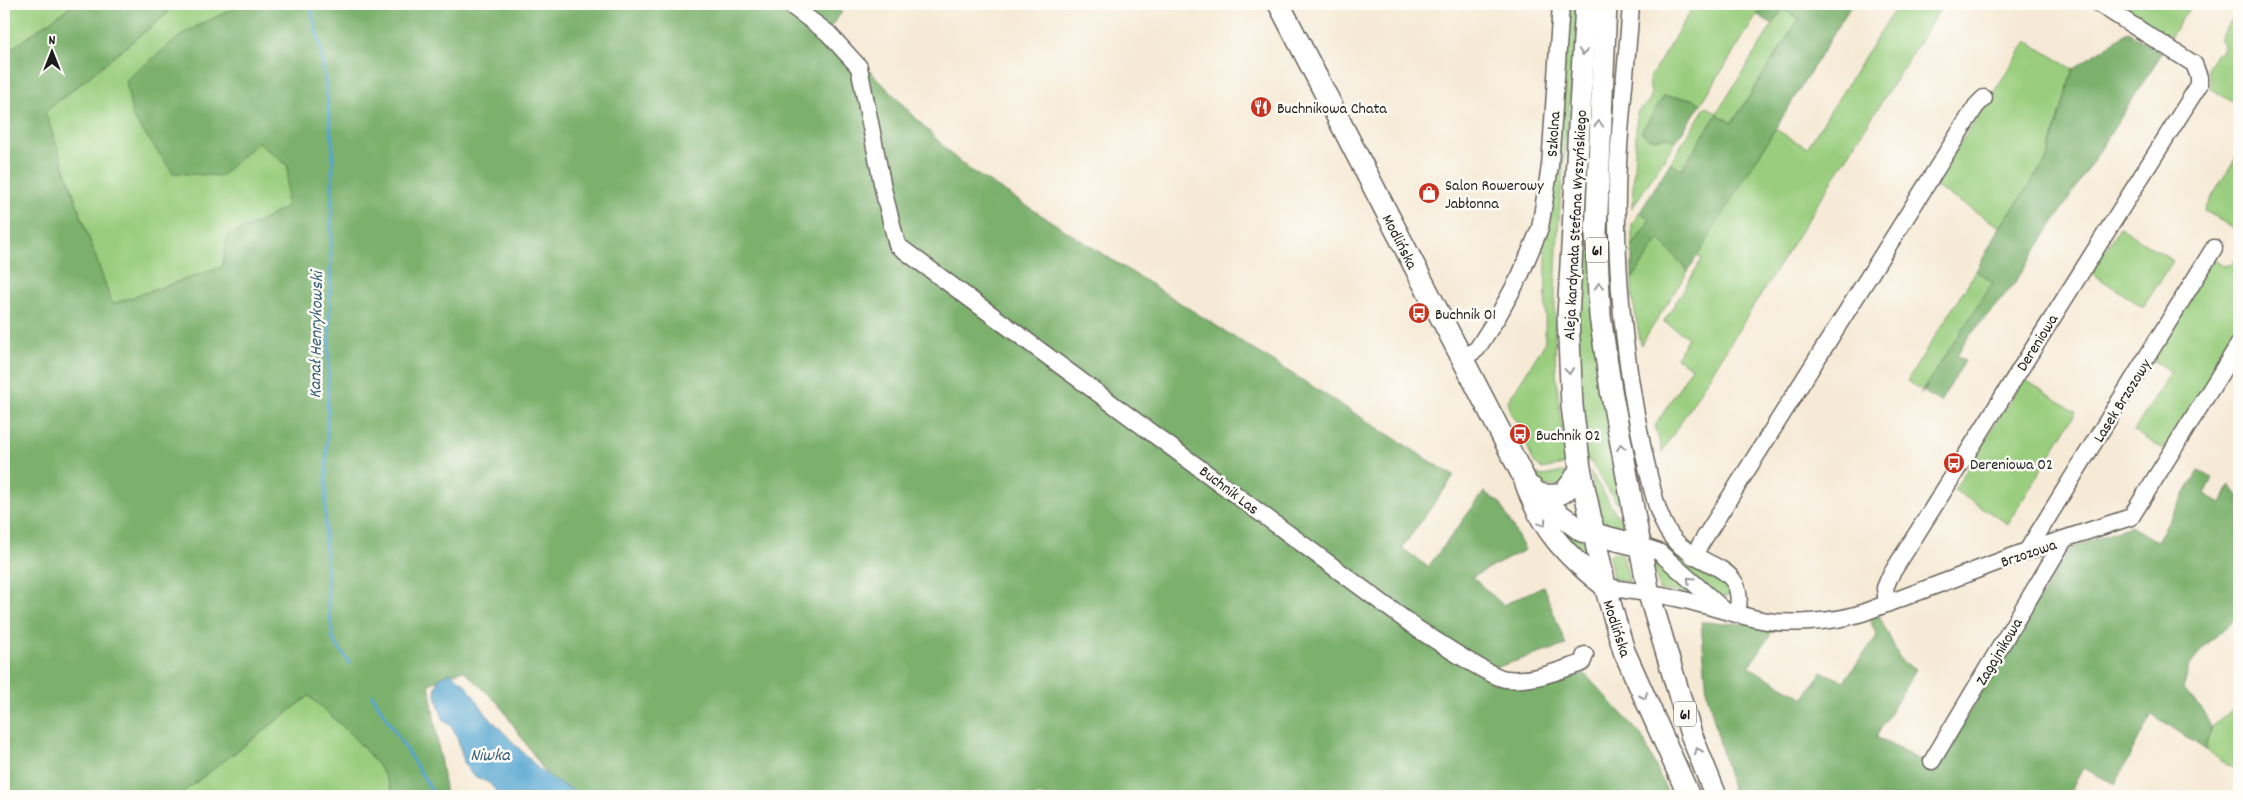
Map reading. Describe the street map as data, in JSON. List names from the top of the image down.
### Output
{
  "streets": {
    "main road": ["Aleja kardynała Stefana Wyszyńskiego", "Modlińska", "61"],
    "street": [
      "Szkolna",
      "Dereniowa",
      "Lasek Brzozowy",
      "Buchnik Las",
      "Brzozowa",
      "Zagajnikowa"
    ]
  },
  "crossings": [
    ["Szkolna", "Modlińska"],
    ["Aleja kardynała Stefana Wyszyńskiego", "Modlińska"],
    ["Aleja kardynała Stefana Wyszyńskiego", "61"],
    ["Aleja kardynała Stefana Wyszyńskiego", "Brzozowa"],
    ["Modlińska", "61"],
    ["Modlińska", "Brzozowa"],
    ["61", "Brzozowa"],
    ["Dereniowa", "Brzozowa"],
    ["Lasek Brzozowy", "Brzozowa"],
    ["Brzozowa", "Zagajnikowa"]
  ],
  "water": ["Kanał Henrykowski", "Niwka"],
  "places": {
    "restaurant": ["Buchnikowa Chata"],
    "shop": ["Salon Rowerowy Jabłonna"],
    "bus stop": ["Buchnik 01", "Buchnik 02", "Dereniowa 02"]
  },
  "north": "top"
}
